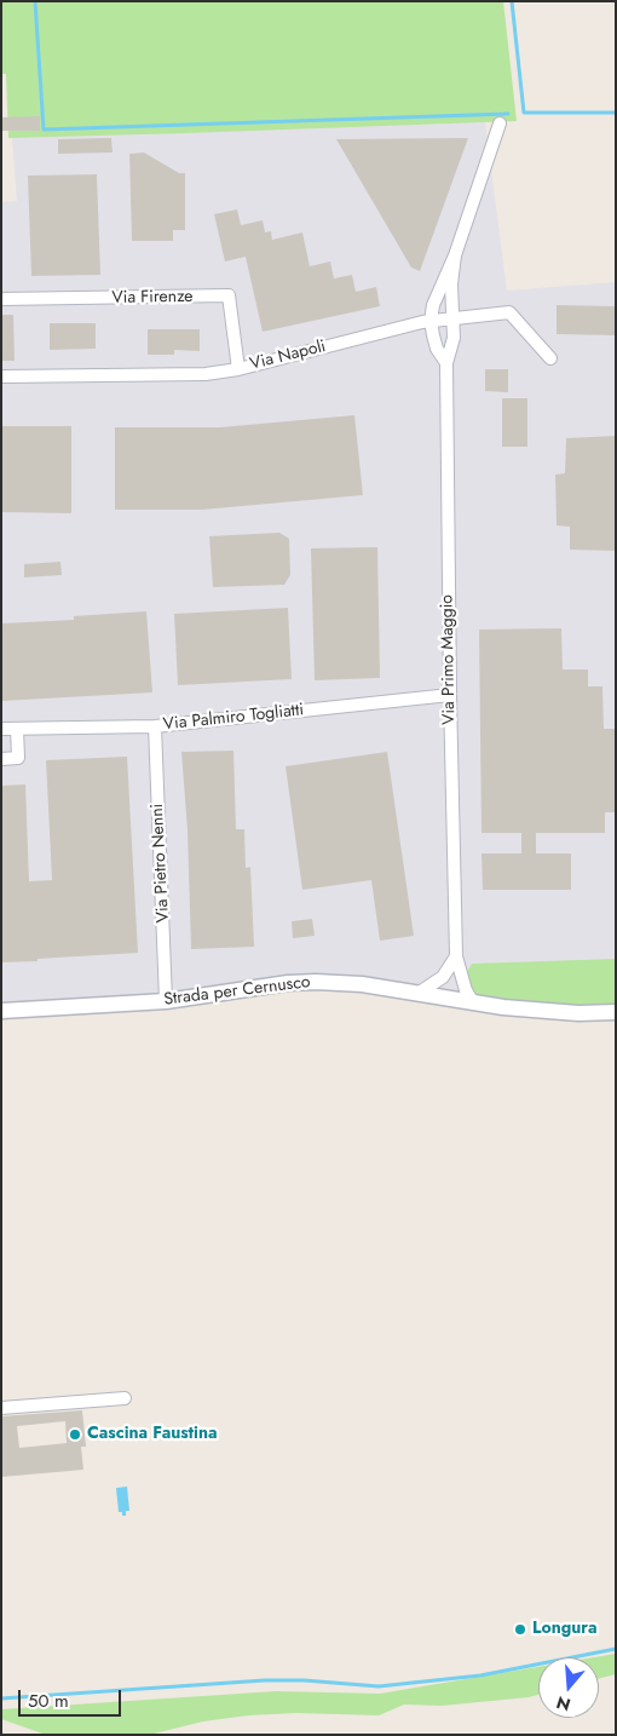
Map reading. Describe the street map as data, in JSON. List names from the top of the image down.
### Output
{
  "streets": {
    "street": [
      "Via Firenze",
      "Via Napoli",
      "Via Primo Maggio",
      "Via Palmiro Togliatti",
      "Via Pietro Nenni",
      "Strada per Cernusco"
    ]
  },
  "crossings": [
    ["Via Firenze", "Via Napoli"],
    ["Via Napoli", "Via Primo Maggio"],
    ["Via Primo Maggio", "Via Palmiro Togliatti"],
    ["Via Primo Maggio", "Strada per Cernusco"],
    ["Via Palmiro Togliatti", "Via Pietro Nenni"],
    ["Via Pietro Nenni", "Strada per Cernusco"]
  ],
  "places": ["Cascina Faustina", "Longura"],
  "scale_bar": "50 m",
  "north": "bottom"
}
